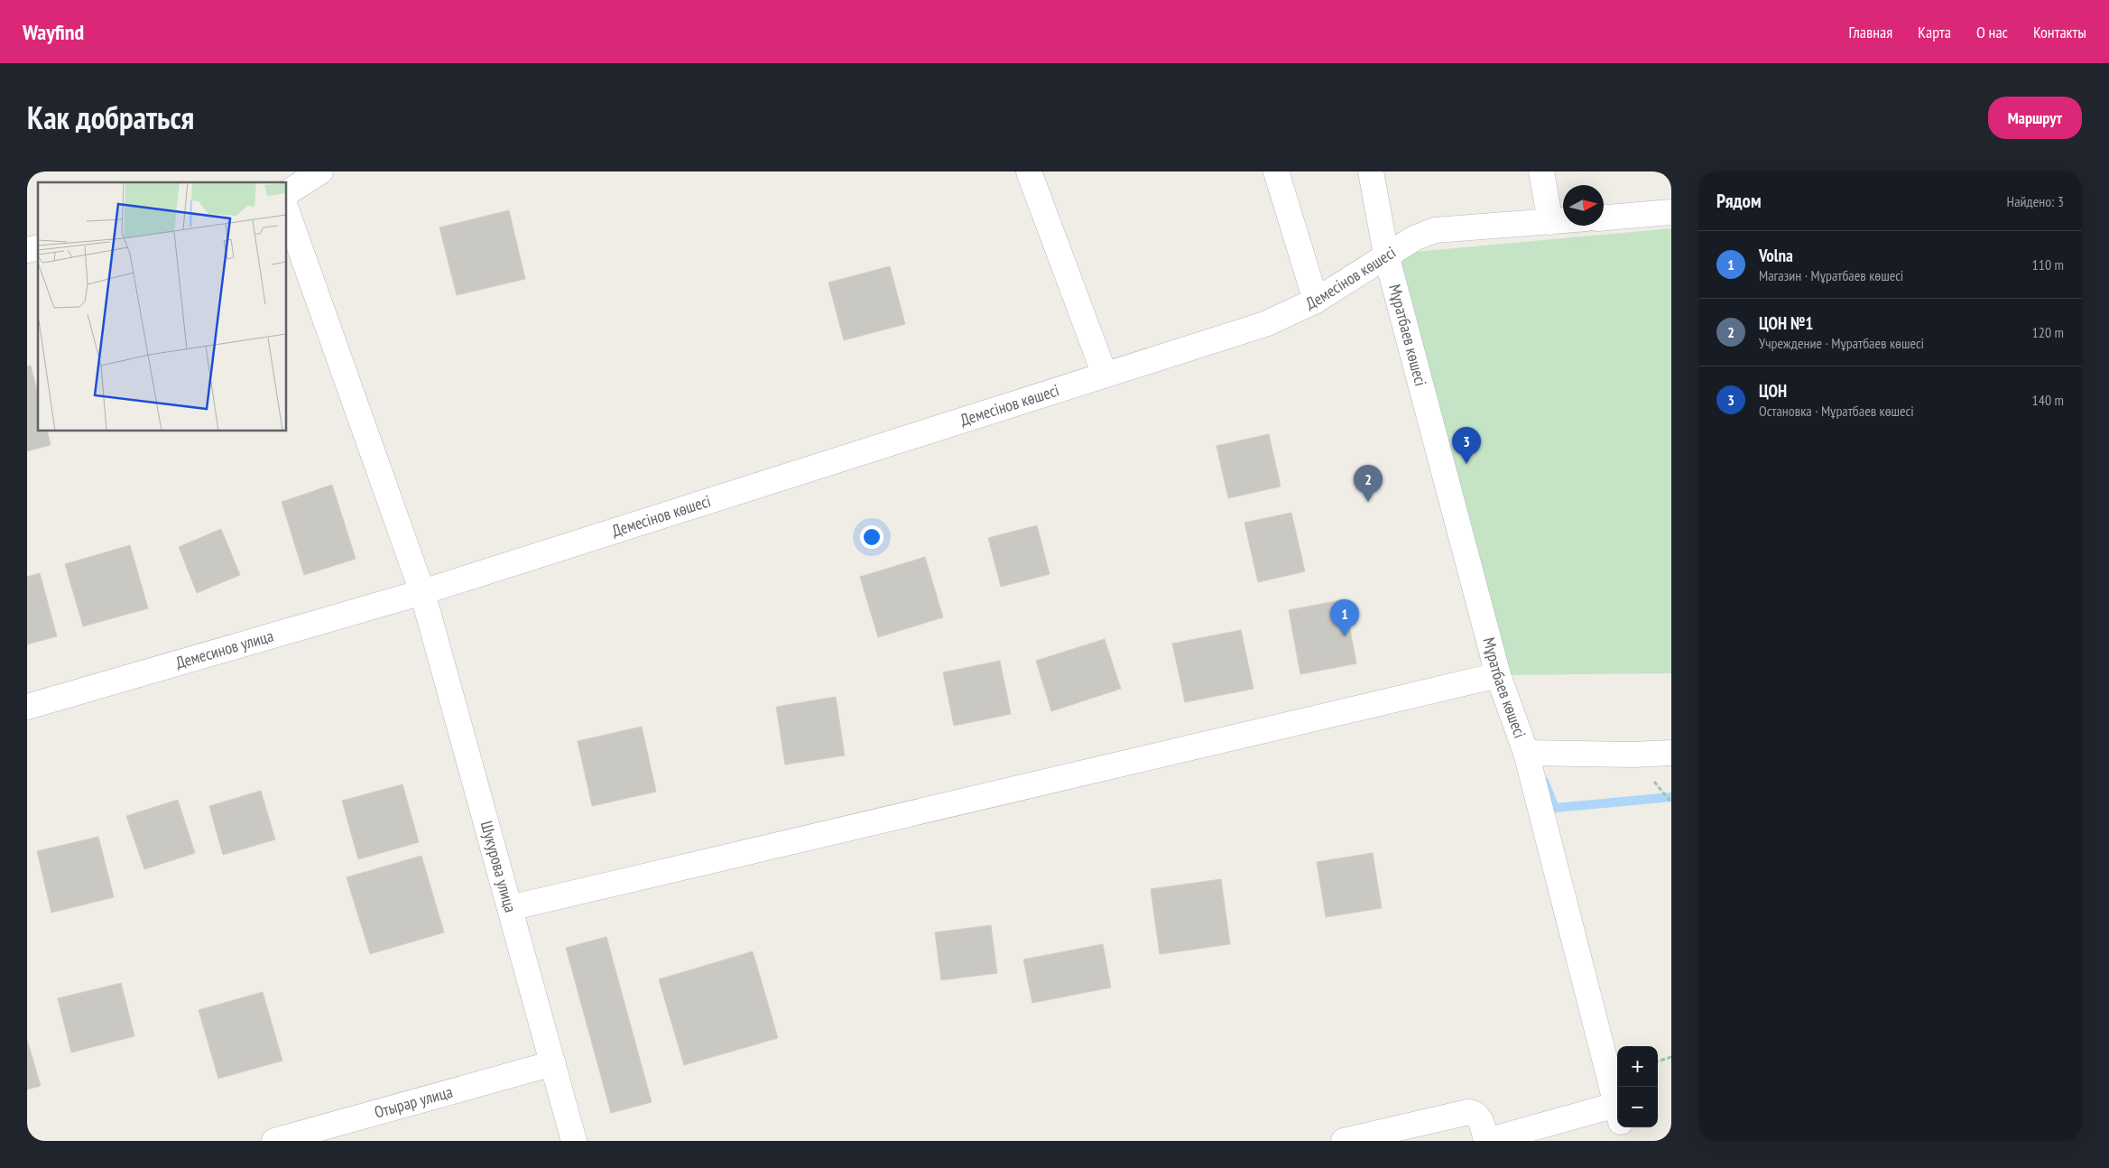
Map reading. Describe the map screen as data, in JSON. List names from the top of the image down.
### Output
{
  "streets": {
    "street": [
      "Демесінов көшесі",
      "Мұратбаев көшесі",
      "Демесинов улица",
      "Шукурова улица",
      "Отырар улица"
    ]
  },
  "crossings": [
    ["Демесінов көшесі", "Мұратбаев көшесі"],
    ["Демесінов көшесі", "Демесинов улица"],
    ["Демесінов көшесі", "Шукурова улица"],
    ["Демесинов улица", "Шукурова улица"],
    ["Шукурова улица", "Отырар улица"]
  ],
  "north": "right",
  "page": {
    "header": "Wayfind",
    "nav": [
      "Главная",
      "Карта",
      "О нас",
      "Контакты"
    ],
    "title": "Как добраться",
    "buttons": "Маршрут",
    "heading": ["Рядом", "Найдено: 3"],
    "list": [
      {
        "mark": "1",
        "name": "Volna",
        "note": "Магазин · Мұратбаев көшесі",
        "value": "110 m"
      },
      {
        "mark": "2",
        "name": "ЦОН №1",
        "note": "Учреждение · Мұратбаев көшесі",
        "value": "120 m"
      },
      {
        "mark": "3",
        "name": "ЦОН",
        "note": "Остановка · Мұратбаев көшесі",
        "value": "140 m"
      }
    ],
    "pins": ["3", "2", "1"],
    "map_buttons": ["+", "−"]
  }
}
